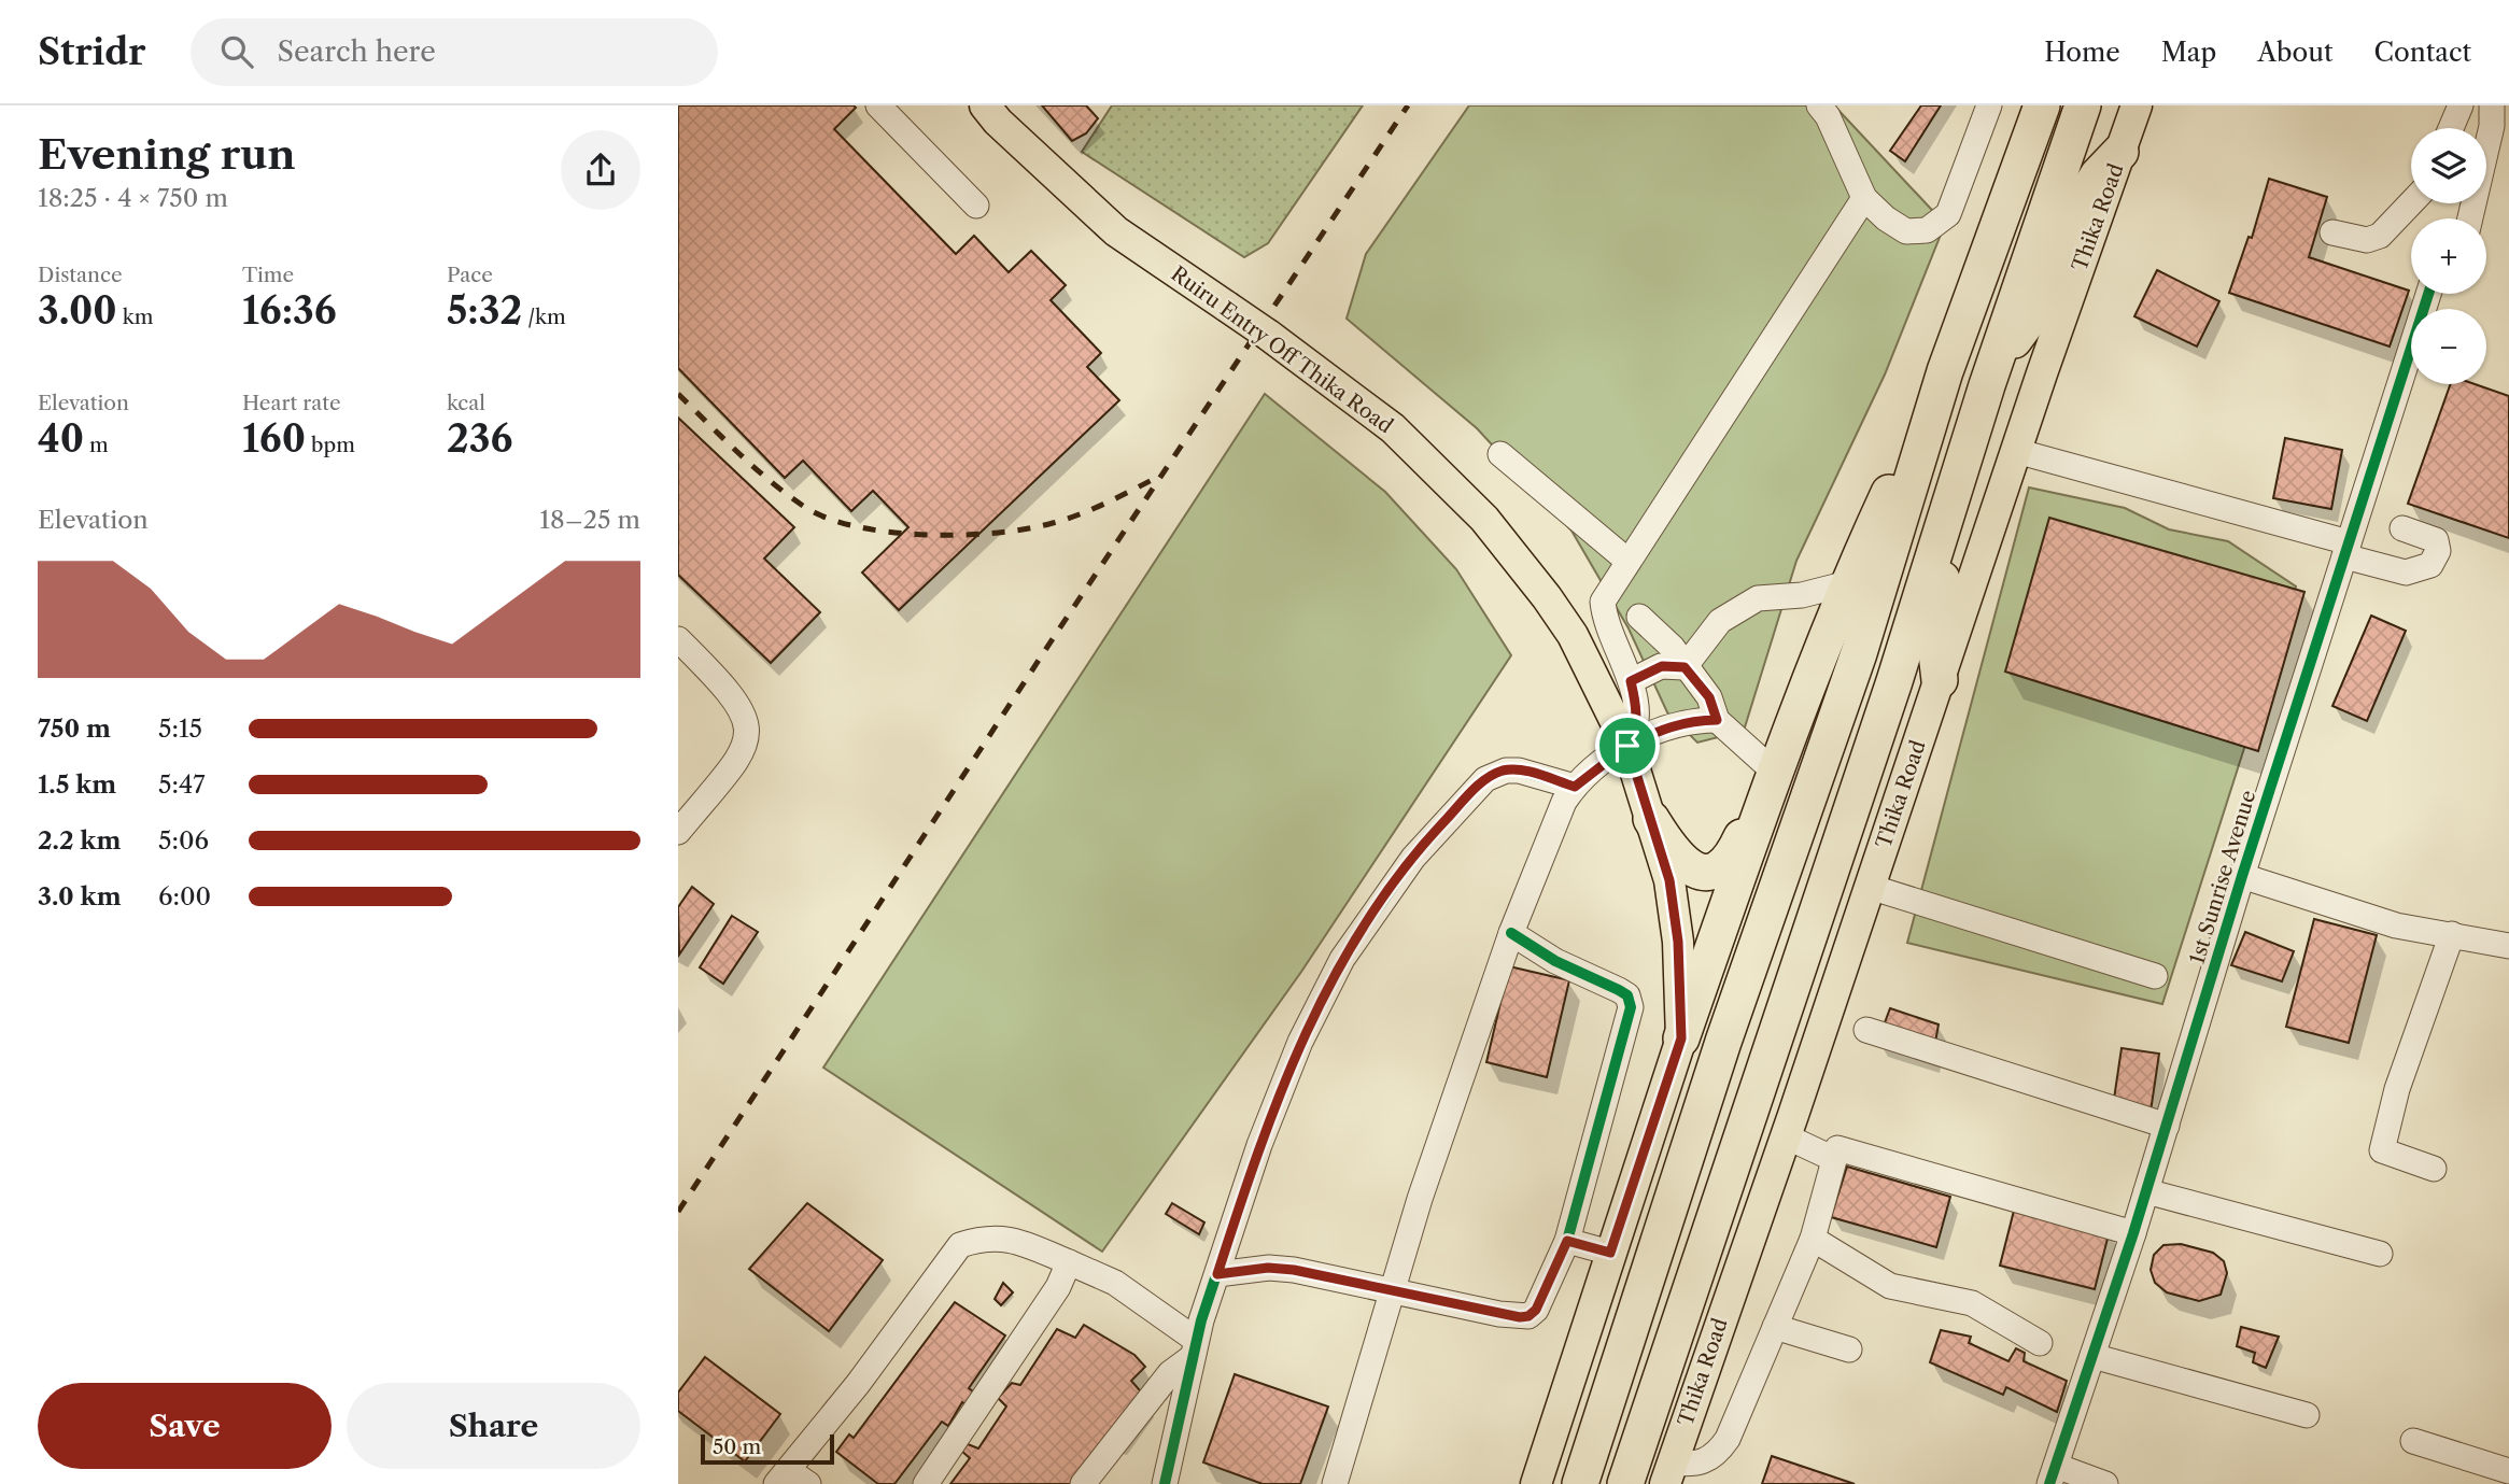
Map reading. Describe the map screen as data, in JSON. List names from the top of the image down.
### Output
{
  "streets": {
    "highway": ["Thika Road"],
    "main road": ["Ruiru Entry Off Thika Road"],
    "street": ["1st Sunrise Avenue"]
  },
  "scale_bar": "50 m",
  "page": {
    "header": "Stridr",
    "search": "Search here",
    "nav": [
      "Home",
      "Map",
      "About",
      "Contact"
    ],
    "heading": ["Evening run", "18:25 · 4 × 750 m"],
    "map_buttons": ["+", "−"],
    "stats": [
      ["Distance", "3.00 km"],
      ["Time", "16:36"],
      ["Pace", "5:32 /km"],
      ["Elevation", "40 m"],
      ["Heart rate", "160 bpm"],
      ["kcal", "236"]
    ],
    "chart": ["Elevation", "18–25 m"],
    "list": [
      {
        "name": "750 m",
        "note": "5:15"
      },
      {
        "name": "1.5 km",
        "note": "5:47"
      },
      {
        "name": "2.2 km",
        "note": "5:06"
      },
      {
        "name": "3.0 km",
        "note": "6:00"
      }
    ],
    "buttons": ["Save", "Share"],
    "scale": "50 m"
  }
}
